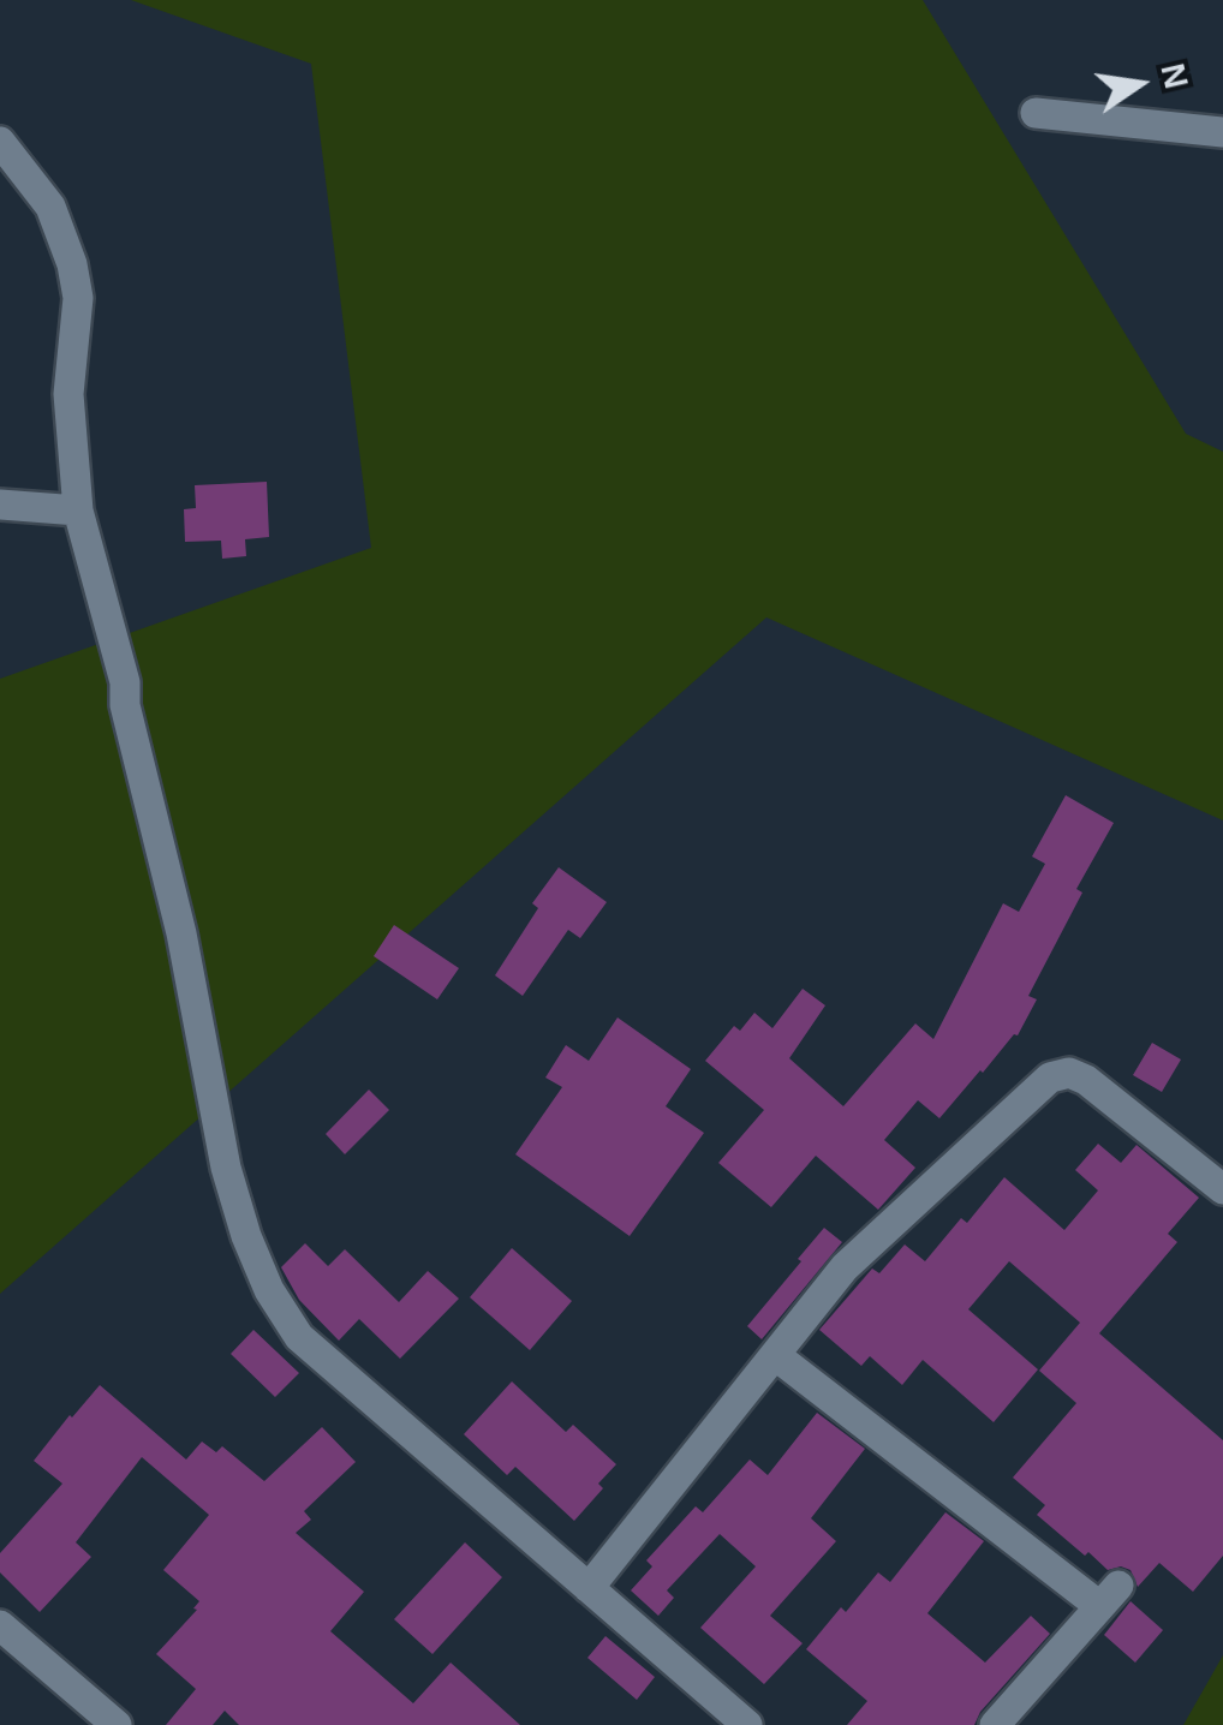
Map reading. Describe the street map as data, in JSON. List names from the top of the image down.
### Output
{
  "north": "right"
}
